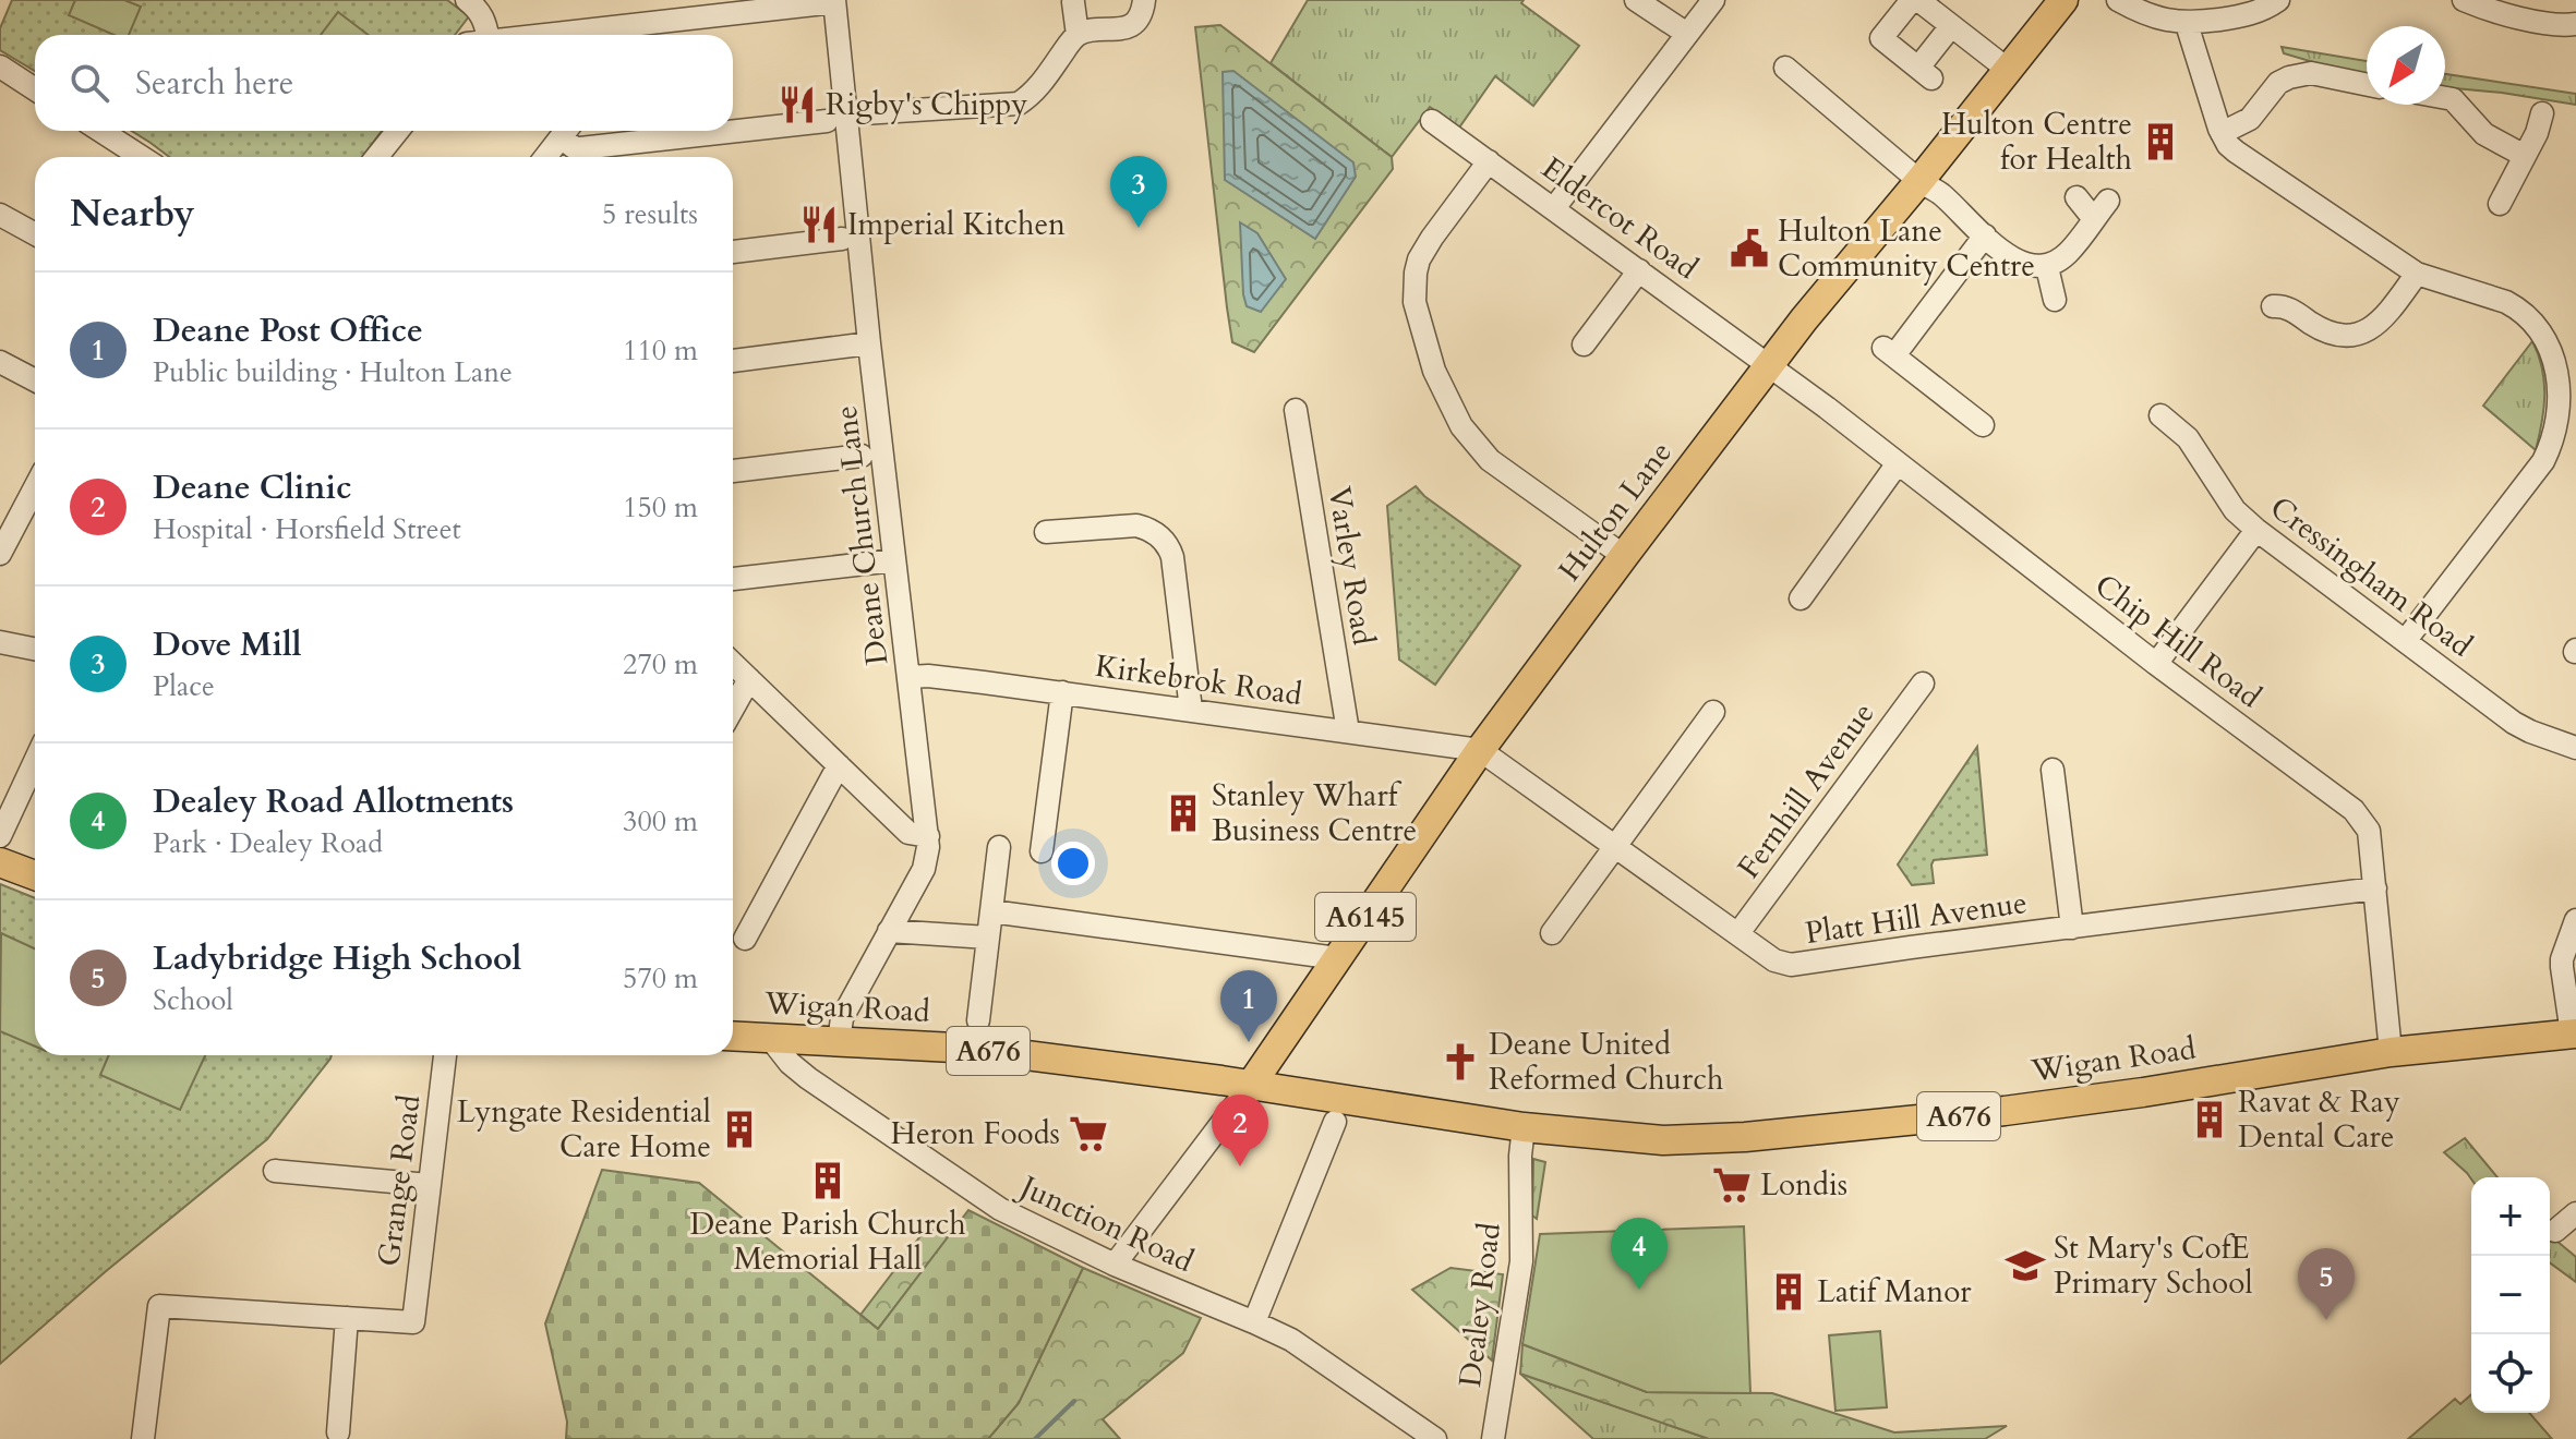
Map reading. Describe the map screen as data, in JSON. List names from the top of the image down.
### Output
{
  "streets": {
    "main road": [
      "Hulton Lane",
      "A6145",
      "Wigan Road",
      "A676"
    ],
    "street": [
      "Eldercot Road",
      "Deane Church Lane",
      "Varley Road",
      "Cressingham Road",
      "Chip Hill Road",
      "Kirkebrok Road",
      "Fernhill Avenue",
      "Platt Hill Avenue",
      "Grange Road",
      "Junction Road",
      "Dealey Road"
    ]
  },
  "crossings": [
    ["Eldercot Road", "Hulton Lane"],
    ["Eldercot Road", "Chip Hill Road"],
    ["Hulton Lane", "Chip Hill Road"],
    ["Hulton Lane", "Kirkebrok Road"],
    ["Hulton Lane", "Platt Hill Avenue"],
    ["Hulton Lane", "Wigan Road"],
    ["Deane Church Lane", "Kirkebrok Road"],
    ["Deane Church Lane", "Wigan Road"],
    ["Varley Road", "Kirkebrok Road"],
    ["Chip Hill Road", "Platt Hill Avenue"],
    ["Chip Hill Road", "Wigan Road"],
    ["Kirkebrok Road", "Platt Hill Avenue"],
    ["Fernhill Avenue", "Platt Hill Avenue"],
    ["Wigan Road", "Junction Road"],
    ["Wigan Road", "Dealey Road"]
  ],
  "places": {
    "restaurant": ["Rigby's Chippy", "Imperial Kitchen"],
    "building": [
      "Hulton Centre for Health",
      "Stanley Wharf Business Centre",
      "Ravat & Ray Dental Care",
      "Lyngate Residential Care Home",
      "Deane Parish Church Memorial Hall",
      "Latif Manor"
    ],
    "public building": ["Hulton Lane Community Centre"],
    "church": ["Deane United Reformed Church"],
    "supermarket": ["Heron Foods", "Londis"],
    "school or university": ["St Mary's CofE Primary School"]
  },
  "north": "bottom left",
  "page": {
    "search": "Search here",
    "pins": [
      "3",
      "1",
      "2",
      "4",
      "5"
    ],
    "heading": ["Nearby", "5 results"],
    "list": [
      {
        "mark": "1",
        "name": "Deane Post Office",
        "note": "Public building · Hulton Lane",
        "value": "110 m"
      },
      {
        "mark": "2",
        "name": "Deane Clinic",
        "note": "Hospital · Horsfield Street",
        "value": "150 m"
      },
      {
        "mark": "3",
        "name": "Dove Mill",
        "note": "Place",
        "value": "270 m"
      },
      {
        "mark": "4",
        "name": "Dealey Road Allotments",
        "note": "Park · Dealey Road",
        "value": "300 m"
      },
      {
        "mark": "5",
        "name": "Ladybridge High School",
        "note": "School",
        "value": "570 m"
      }
    ],
    "map_buttons": ["+", "−"]
  }
}
